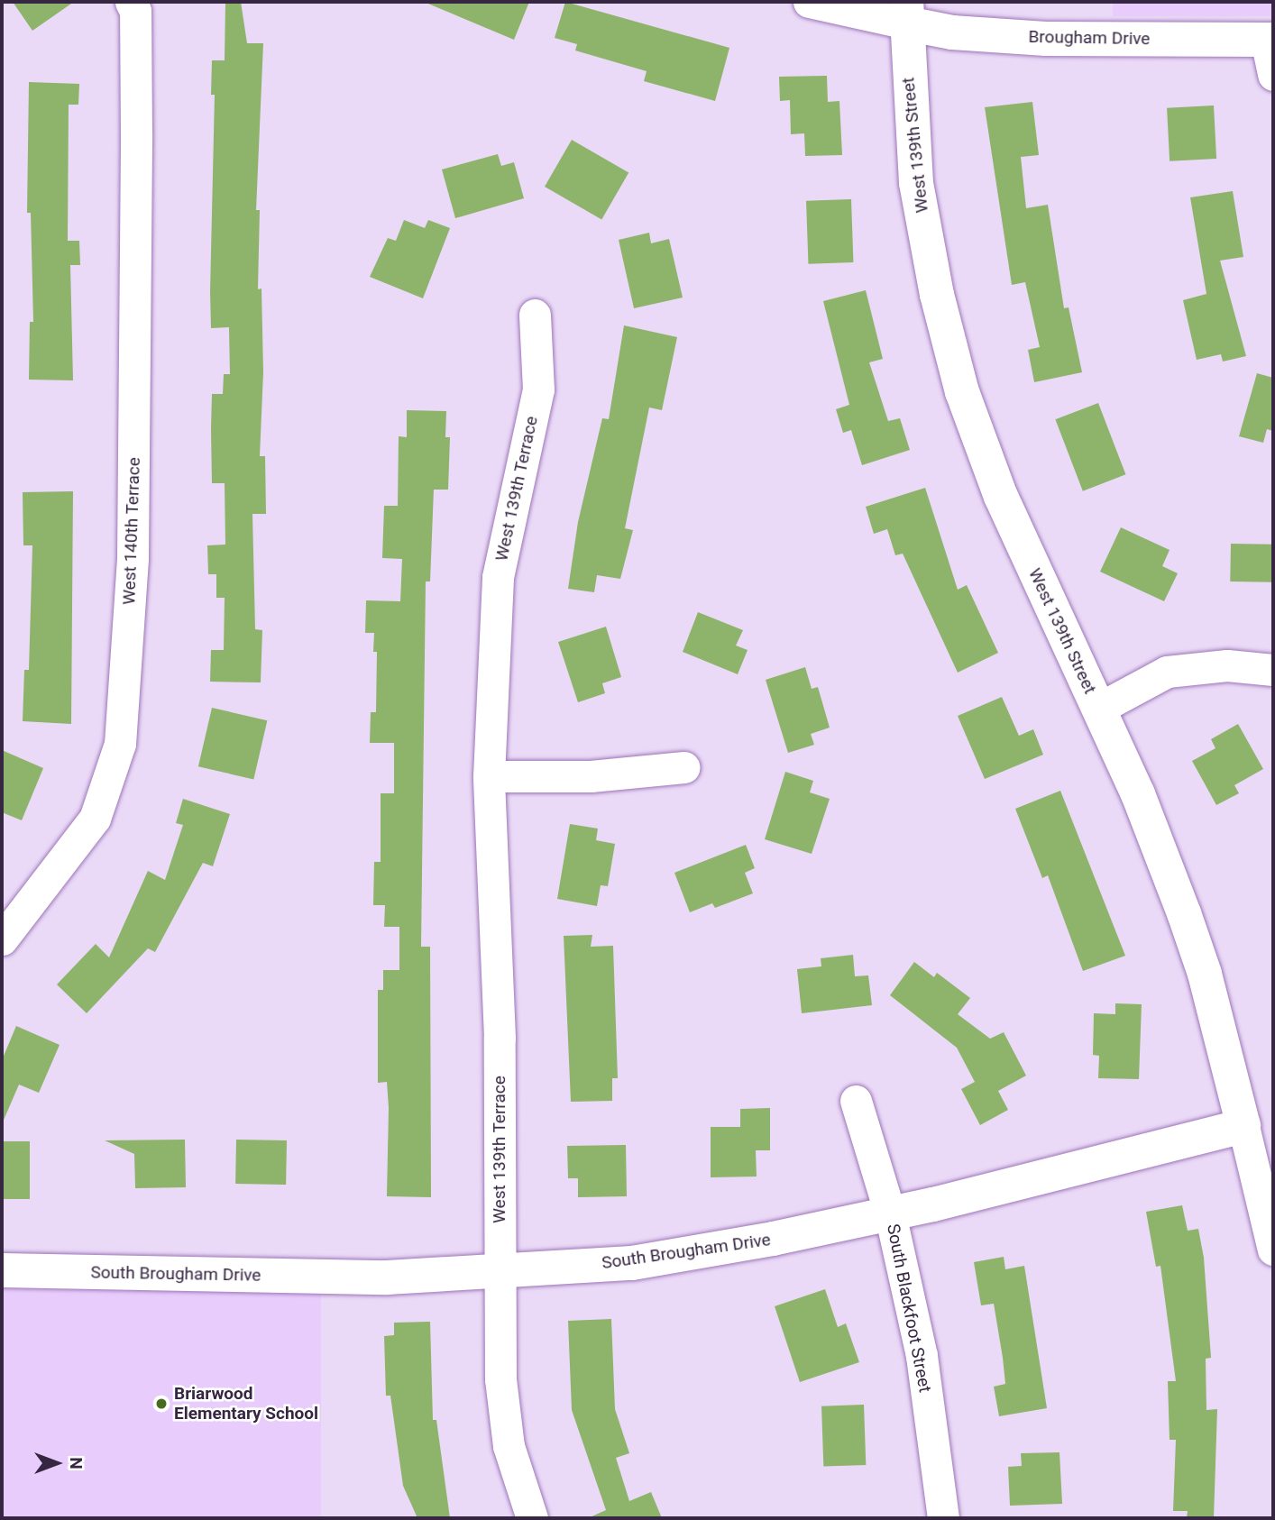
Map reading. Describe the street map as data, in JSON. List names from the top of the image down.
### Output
{
  "streets": {
    "street": [
      "Brougham Drive",
      "West 139th Street",
      "West 139th Terrace",
      "West 140th Terrace",
      "South Brougham Drive",
      "South Blackfoot Street"
    ]
  },
  "crossings": [
    ["Brougham Drive", "West 139th Street"],
    ["West 139th Street", "South Brougham Drive"],
    ["West 139th Terrace", "South Brougham Drive"],
    ["South Brougham Drive", "South Blackfoot Street"]
  ],
  "places": ["Briarwood Elementary School"],
  "north": "right"
}
